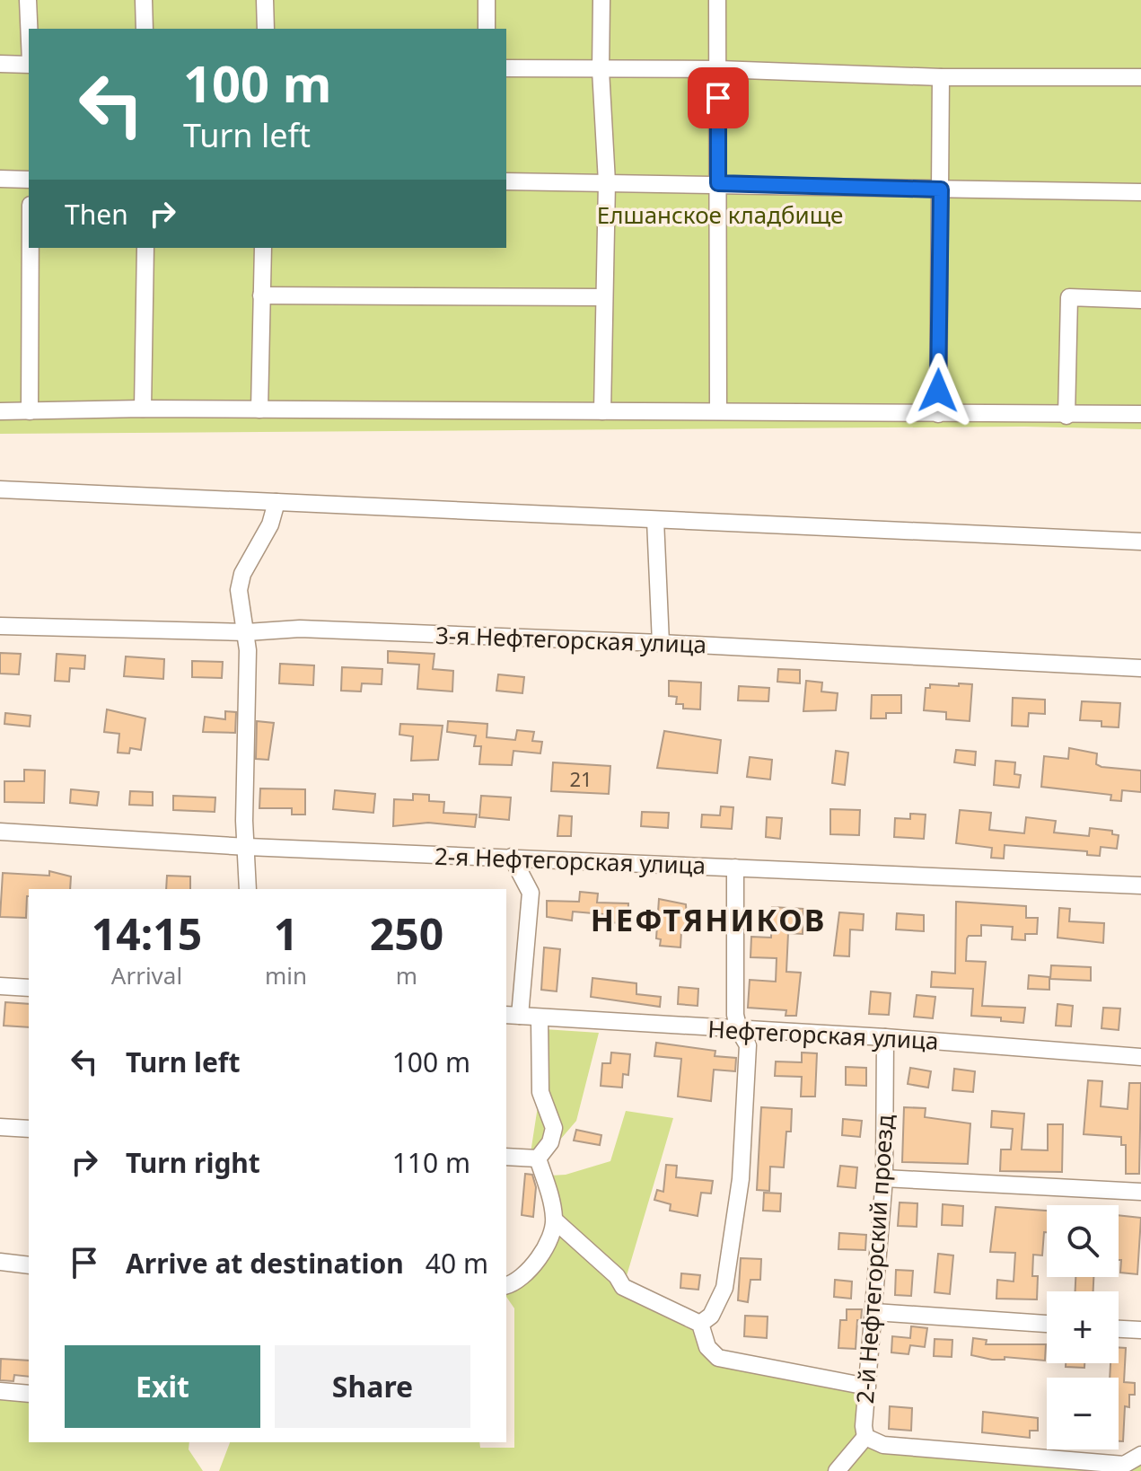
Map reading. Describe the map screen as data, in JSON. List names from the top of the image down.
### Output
{
  "streets": {
    "street": [
      "3-я Нефтегорская улица",
      "2-я Нефтегорская улица",
      "Нефтегорская улица",
      "2-й Нефтегорский проезд"
    ]
  },
  "crossings": [
    ["Нефтегорская улица", "2-й Нефтегорский проезд"]
  ],
  "districts": ["НЕФТЯНИКОВ"],
  "parks": ["Елшанское кладбище"],
  "house_numbers": ["21"],
  "page": {
    "turn": ["100 m", "Turn left"],
    "then": "Then",
    "eta": [
      "14:15",
      "Arrival",
      "1",
      "min",
      "250",
      "m"
    ],
    "list": [
      {
        "name": "Turn left",
        "value": "100 m"
      },
      {
        "name": "Turn right",
        "value": "110 m"
      },
      {
        "name": "Arrive at destination",
        "value": "40 m"
      }
    ],
    "map_buttons": ["+", "−"],
    "buttons": ["Exit", "Share"]
  }
}
